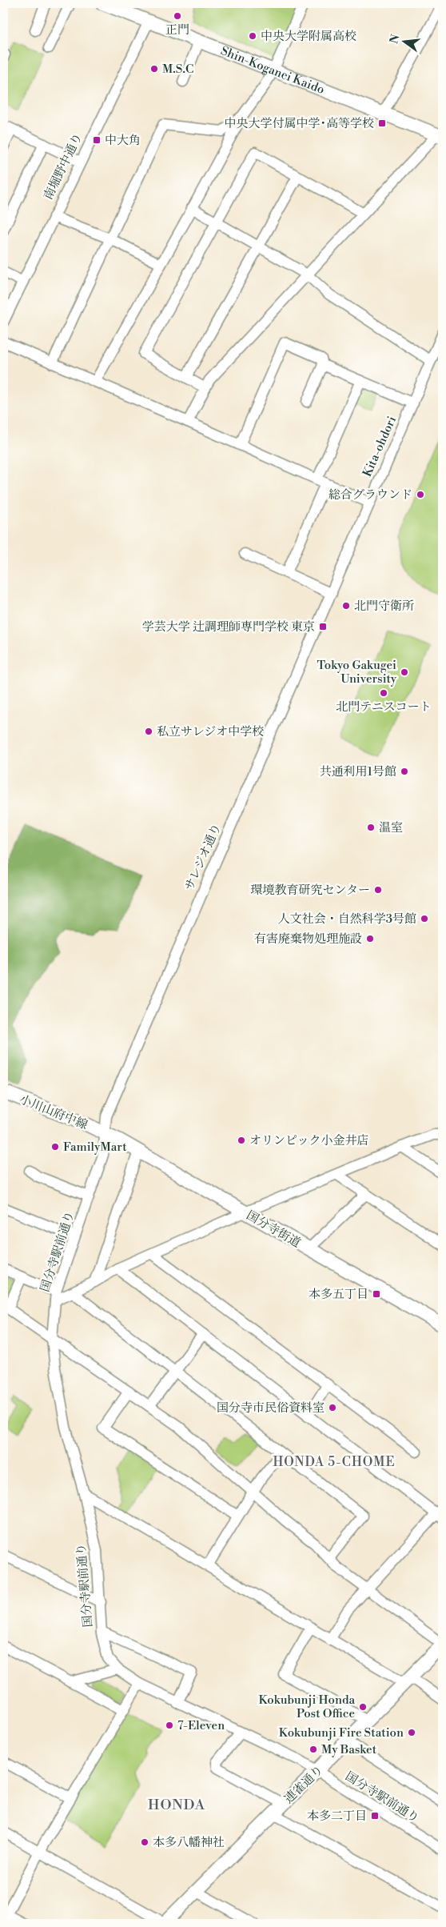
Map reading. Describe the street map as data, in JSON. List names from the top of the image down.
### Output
{
  "streets": {
    "main road": [
      "Shin-Koganei Kaido",
      "小川山府中線",
      "国分寺街道",
      "連雀通り"
    ],
    "street": [
      "南堀野中通り",
      "Kita-ohdori",
      "サレジオ通り",
      "国分寺駅前通り"
    ]
  },
  "crossings": [
    ["Shin-Koganei Kaido", "南堀野中通り"],
    ["Kita-ohdori", "サレジオ通り"],
    ["サレジオ通り", "小川山府中線"],
    ["サレジオ通り", "国分寺街道"],
    ["サレジオ通り", "国分寺駅前通り"],
    ["小川山府中線", "国分寺街道"],
    ["小川山府中線", "国分寺駅前通り"],
    ["国分寺街道", "国分寺駅前通り"],
    ["国分寺駅前通り", "連雀通り"]
  ],
  "districts": ["HONDA 5-CHOME", "HONDA"],
  "places": {
    "other": [
      "正門",
      "中央大学附属高校",
      "M.S.C",
      "総合グラウンド",
      "北門守衛所",
      "Tokyo Gakugei University",
      "北門テニスコート",
      "私立サレジオ中学校",
      "共通利用1号館",
      "温室",
      "環境教育研究センター",
      "人文社会・自然科学3号館",
      "有害廃棄物処理施設",
      "オリンピック小金井店",
      "FamilyMart",
      "国分寺市民俗資料室",
      "Kokubunji Honda Post Office",
      "7-Eleven",
      "Kokubunji Fire Station",
      "My Basket",
      "本多八幡神社"
    ],
    "transit": [
      "中央大学付属中学･高等学校",
      "中大角",
      "学芸大学 辻調理師専門学校 東京",
      "本多五丁目",
      "本多二丁目"
    ]
  },
  "north": "left"
}
